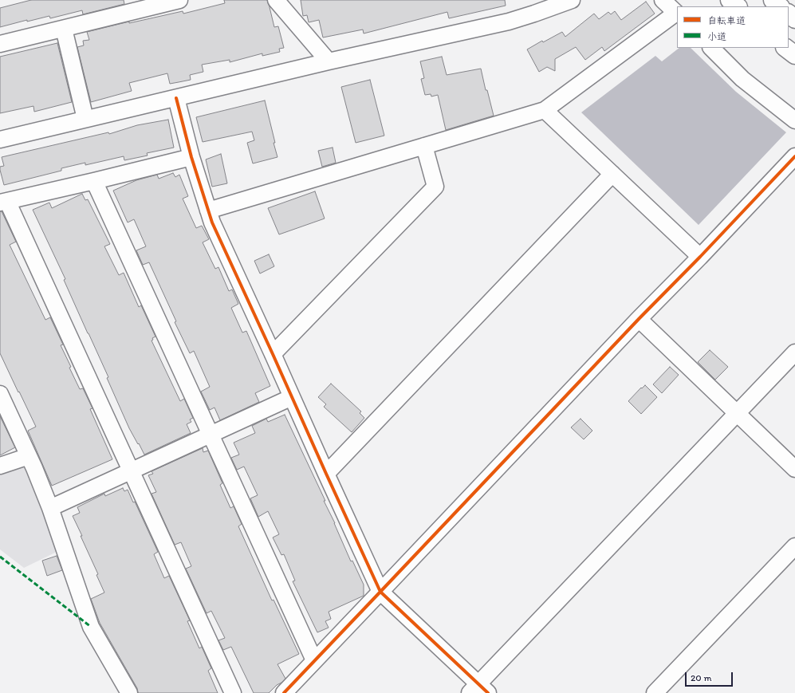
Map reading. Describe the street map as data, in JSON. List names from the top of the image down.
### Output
{
  "legend": ["自転車道", "小道"],
  "scale_bar": "20 m"
}
